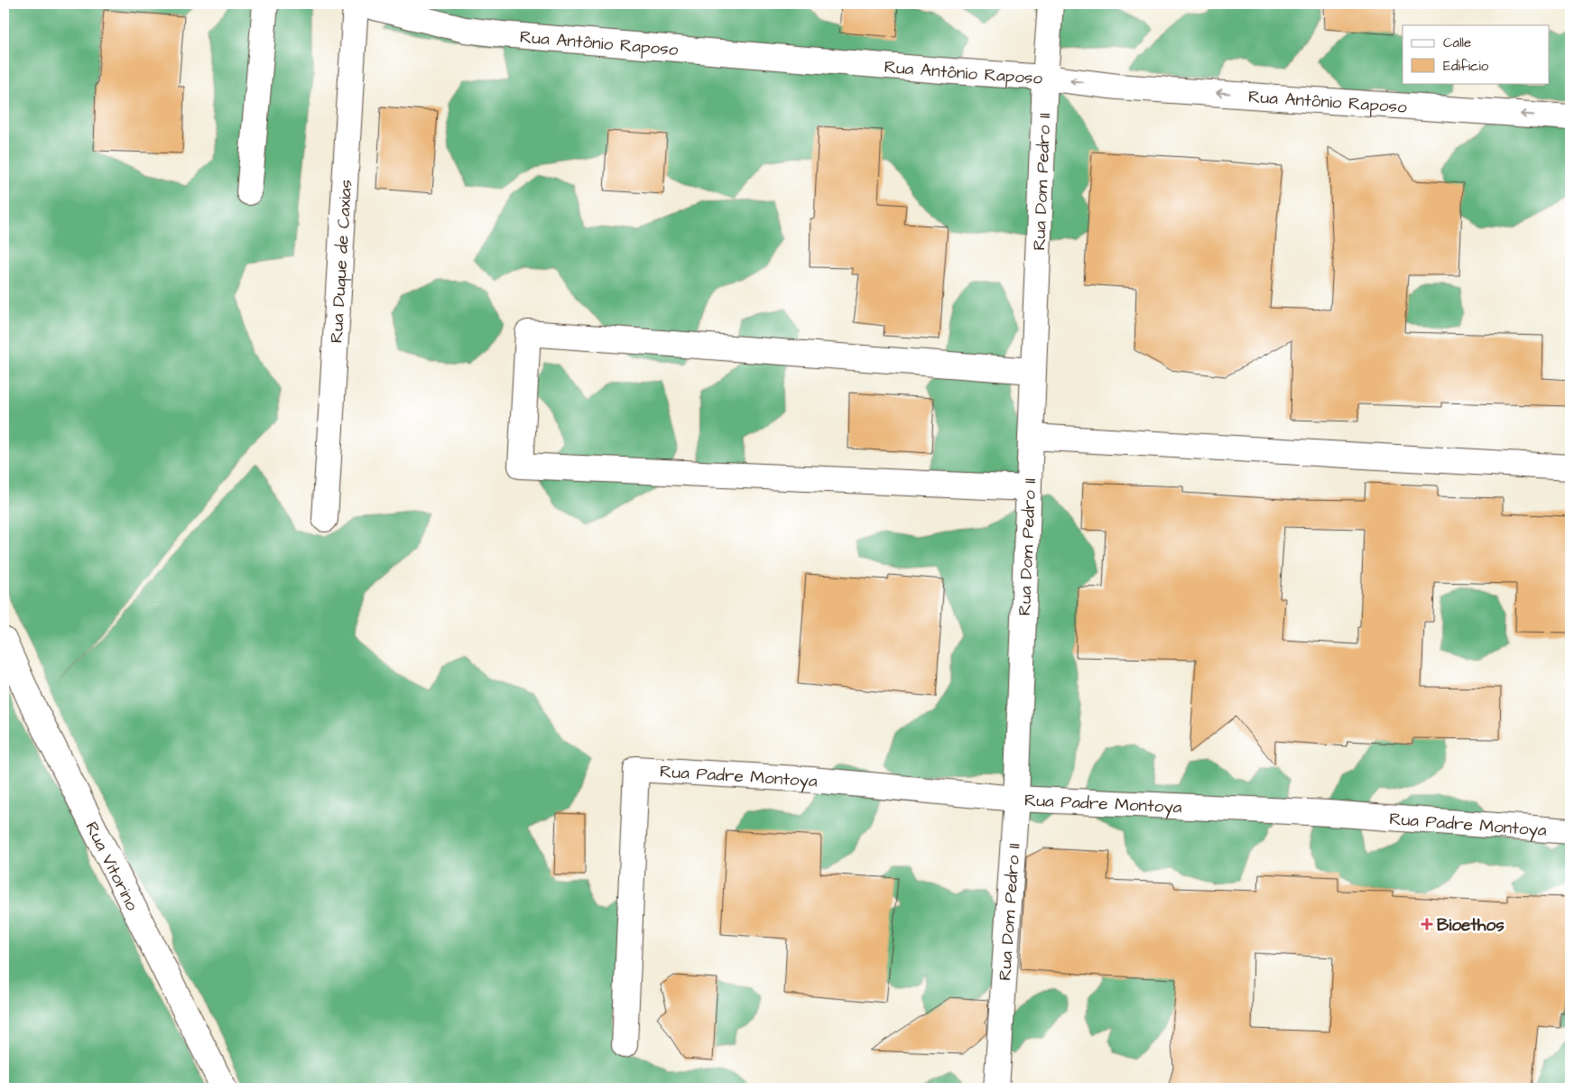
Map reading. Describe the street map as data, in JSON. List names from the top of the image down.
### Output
{
  "streets": {
    "street": [
      "Rua Antônio Raposo",
      "Rua Dom Pedro II",
      "Rua Duque de Caxias",
      "Rua Padre Montoya",
      "Rua Vitorino"
    ]
  },
  "crossings": [
    ["Rua Antônio Raposo", "Rua Dom Pedro II"],
    ["Rua Antônio Raposo", "Rua Duque de Caxias"],
    ["Rua Dom Pedro II", "Rua Padre Montoya"]
  ],
  "one_way": ["Rua Antônio Raposo"],
  "places": {
    "health": ["Bioethos"]
  },
  "legend": ["Calle", "Edificio"]
}
